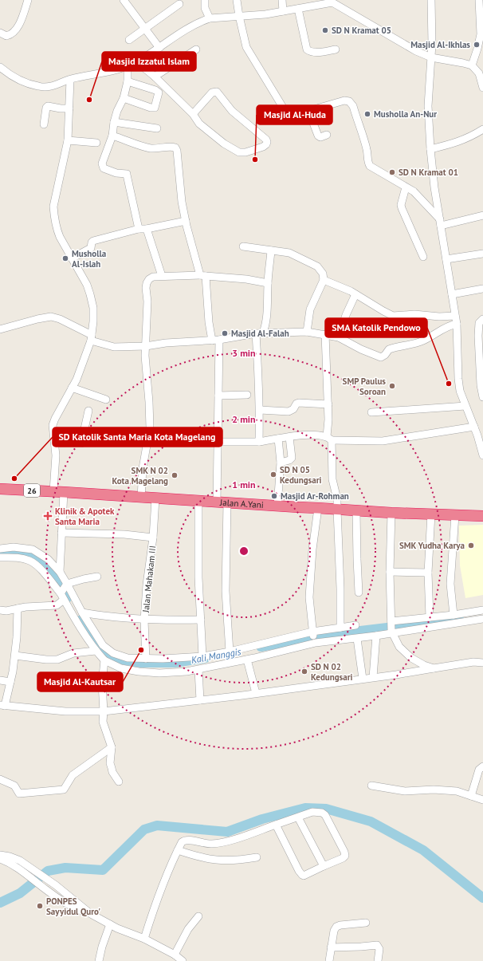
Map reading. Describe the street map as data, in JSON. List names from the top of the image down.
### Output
{
  "streets": {
    "highway": ["26", "Jalan A.Yani"],
    "street": ["Jalan Mahakam III"]
  },
  "crossings": [
    ["Jalan A.Yani", "Jalan Mahakam III"]
  ],
  "water": ["Kali Manggis"],
  "places": {
    "other": [
      "SD N Kramat 05",
      "Masjid Al-Ikhlas",
      "Masjid Izzatul Islam",
      "Musholla An-Nur",
      "Masjid Al-Huda",
      "SD N Kramat 01",
      "Musholla Al-Islah",
      "Masjid Al-Falah",
      "SMA Katolik Pendowo",
      "SMP Paulus Soroan",
      "SD N 05 Kedungsari",
      "SMK N 02 Kota Magelang",
      "SD Katolik Santa Maria Kota Magelang",
      "Masjid Ar-Rohman",
      "SMK Yudha Karya",
      "Masjid Al-Kautsar",
      "SD N 02 Kedungsari",
      "PONPES Sayyidul Quro'"
    ],
    "health": ["Klinik & Apotek Santa Maria"]
  },
  "rings": ["3 min", "2 min", "1 min"]
}
